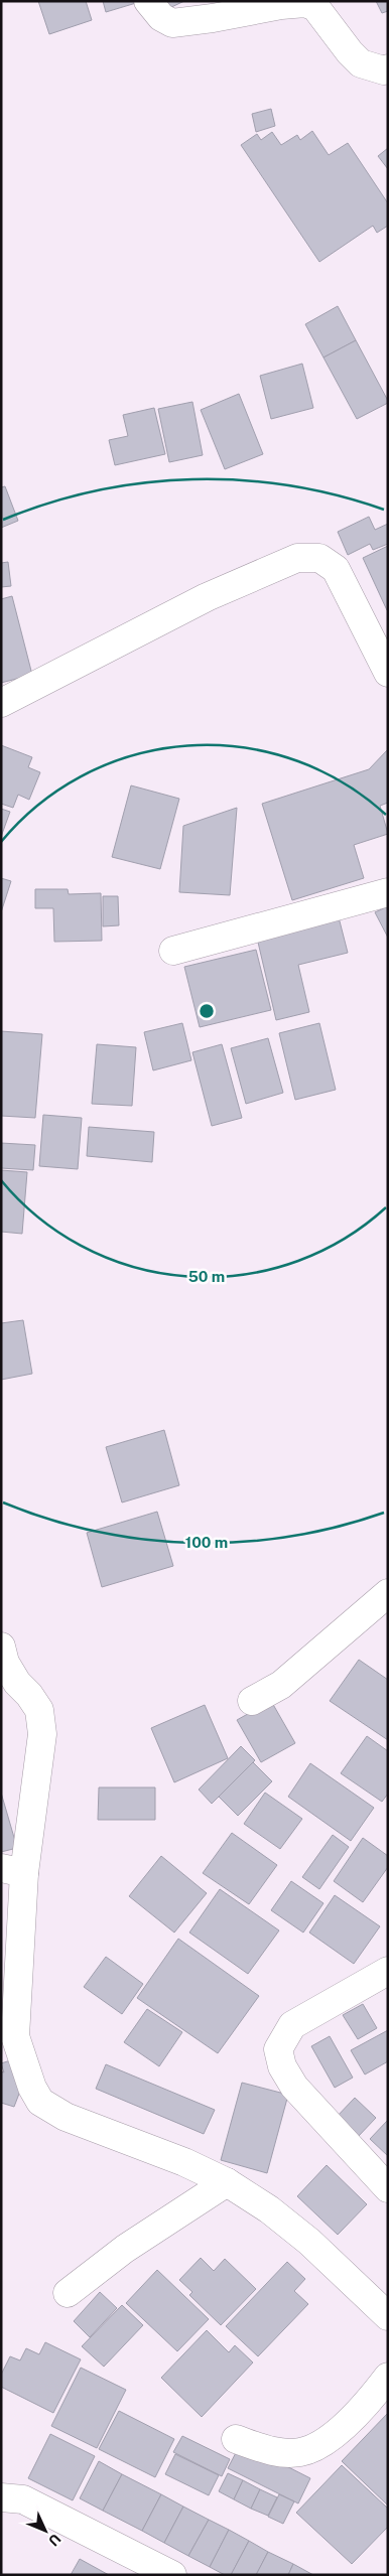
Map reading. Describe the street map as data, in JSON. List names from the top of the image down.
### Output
{
  "north": "bottom right",
  "rings": ["50 m", "100 m"]
}
